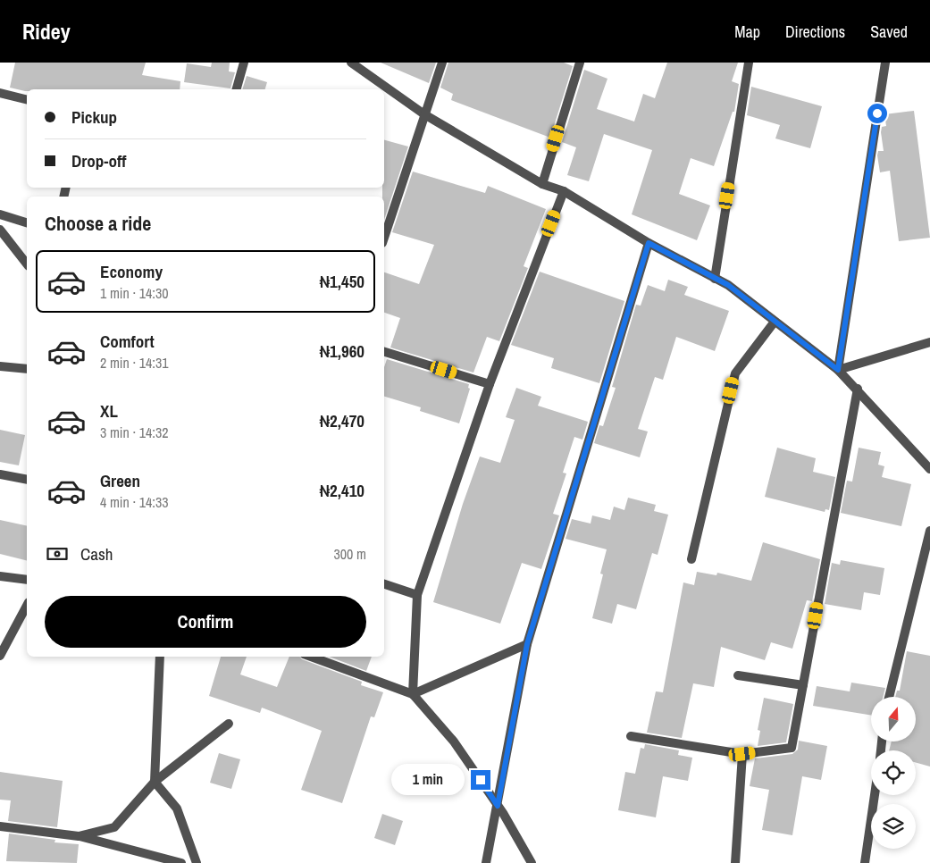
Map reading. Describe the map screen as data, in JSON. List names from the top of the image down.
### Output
{
  "north": "top",
  "page": {
    "header": "Ridey",
    "nav": ["Map", "Directions", "Saved"],
    "banner": ["Pickup", "Drop-off"],
    "heading": "Choose a ride",
    "list": [
      {
        "name": "Economy",
        "note": "1 min · 14:30",
        "value": "₦1,450"
      },
      {
        "name": "Comfort",
        "note": "2 min · 14:31",
        "value": "₦1,960"
      },
      {
        "name": "XL",
        "note": "3 min · 14:32",
        "value": "₦2,470"
      },
      {
        "name": "Green",
        "note": "4 min · 14:33",
        "value": "₦2,410"
      }
    ],
    "pay": ["Cash", "300 m"],
    "buttons": "Confirm",
    "bubble": "1 min"
  }
}
